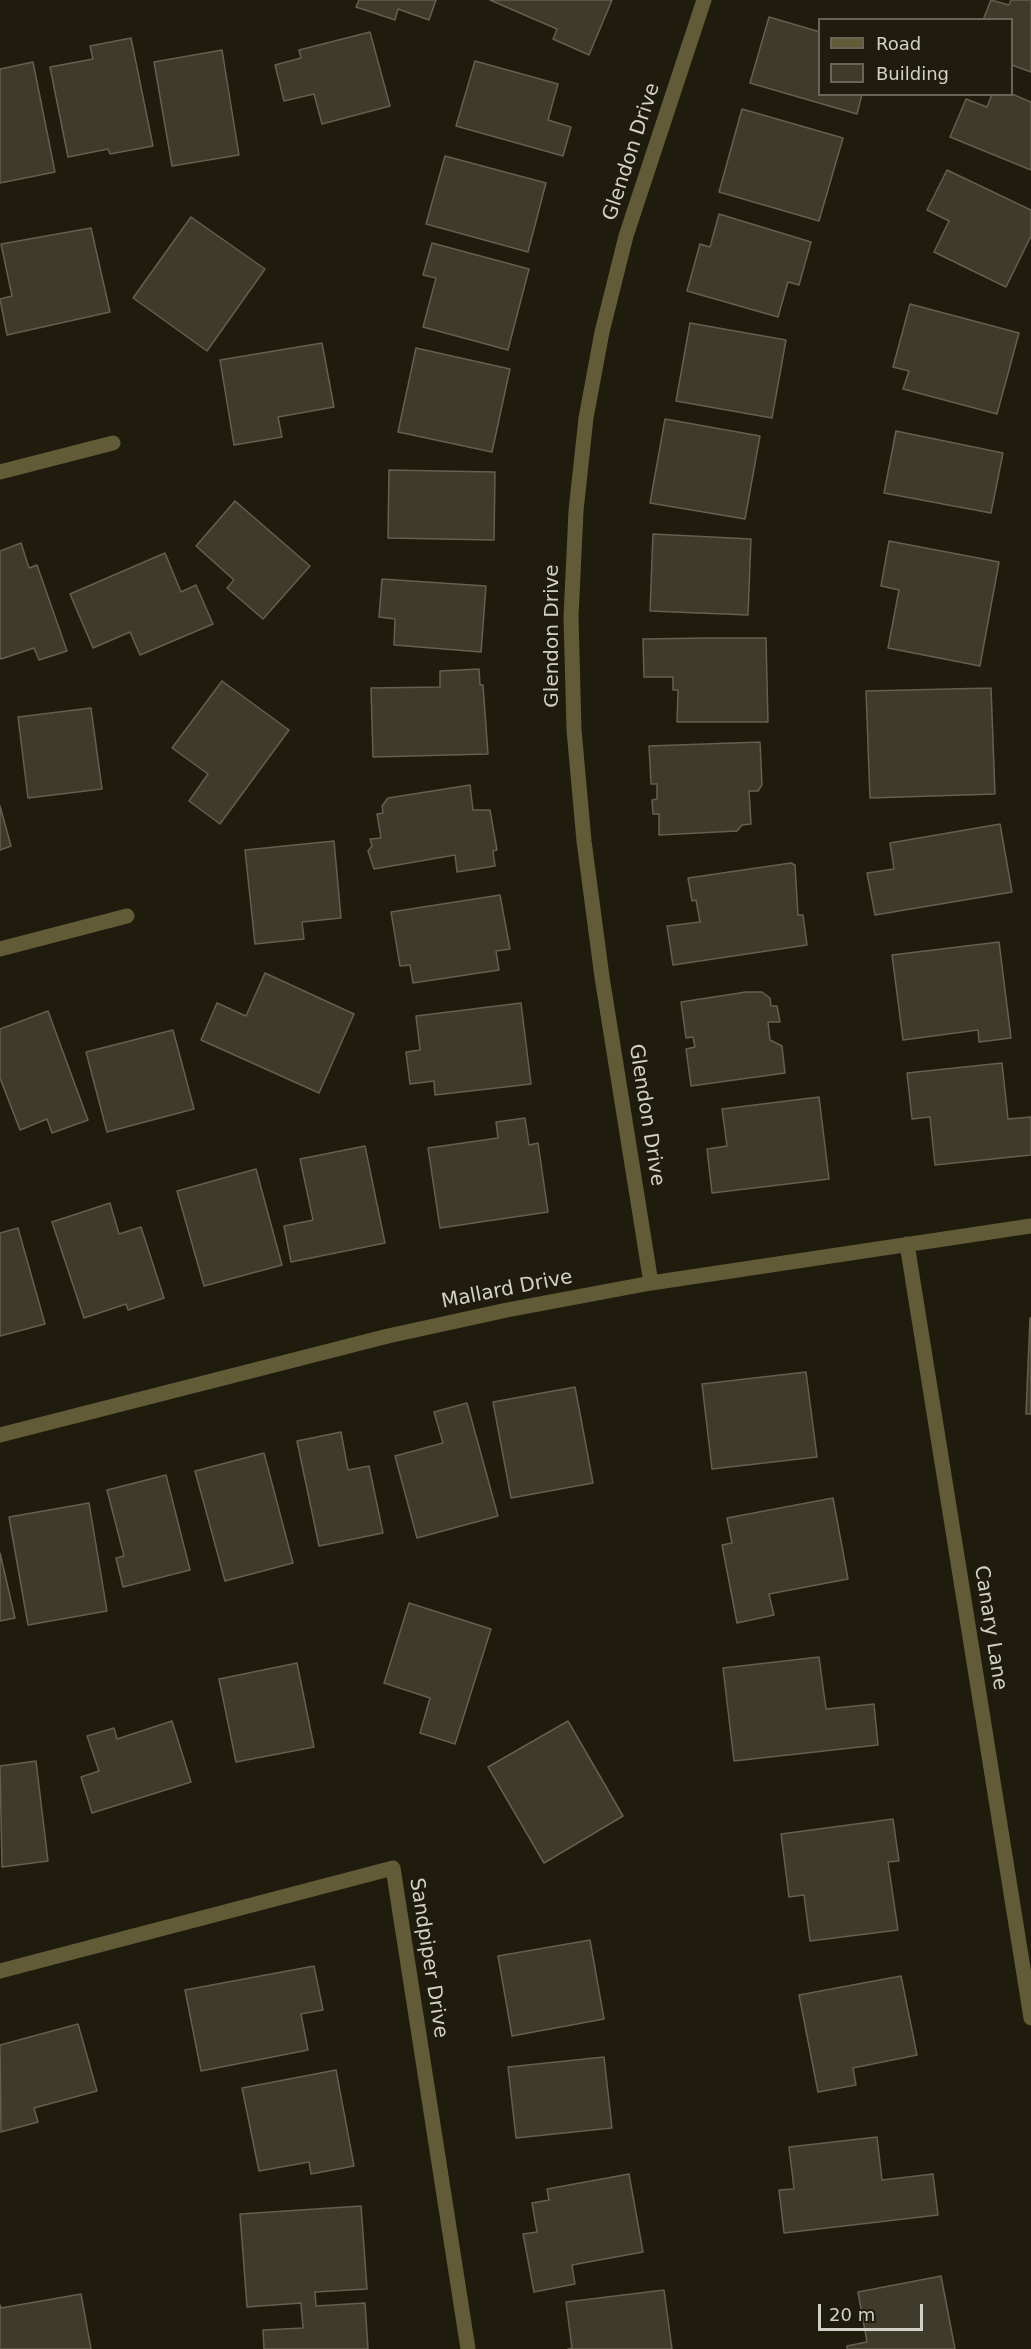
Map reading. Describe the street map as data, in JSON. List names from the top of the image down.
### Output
{
  "streets": {
    "street": [
      "Glendon Drive",
      "Mallard Drive",
      "Canary Lane",
      "Sandpiper Drive"
    ]
  },
  "crossings": [
    ["Glendon Drive", "Mallard Drive"],
    ["Mallard Drive", "Canary Lane"]
  ],
  "legend": ["Road", "Building"],
  "scale_bar": "20 m"
}
